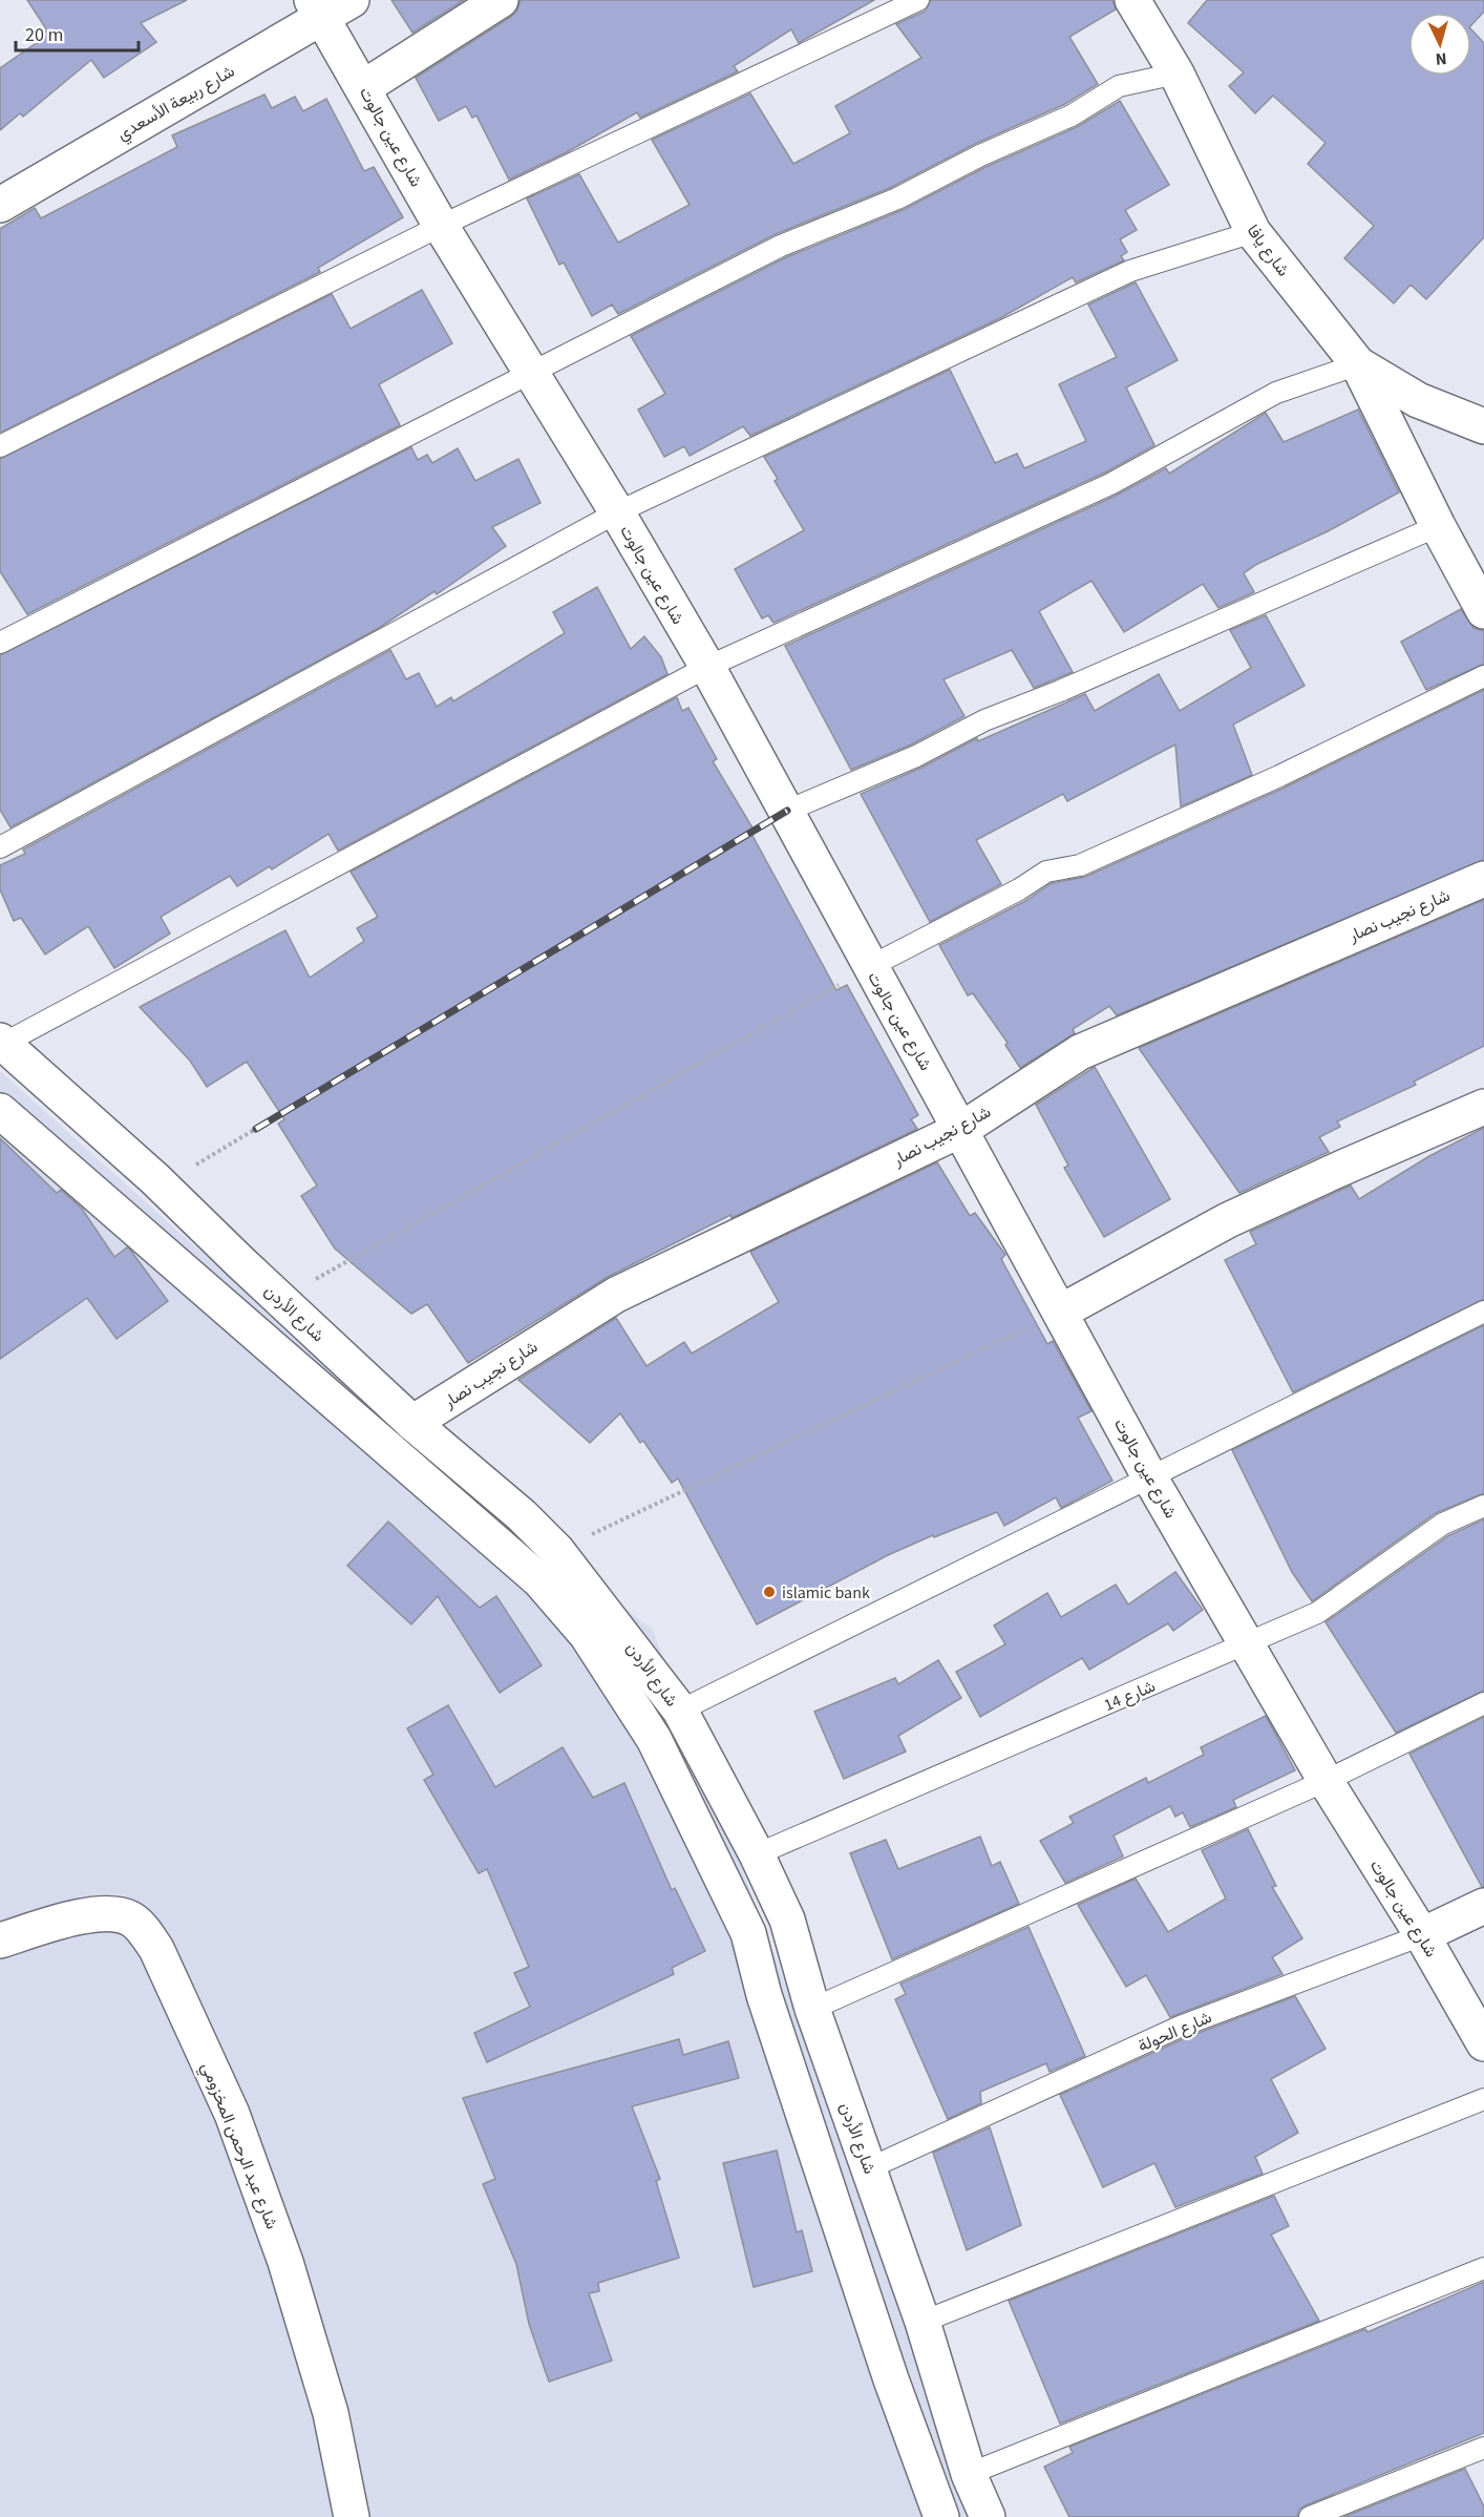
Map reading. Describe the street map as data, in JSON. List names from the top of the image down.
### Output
{
  "streets": {
    "main road": [
      "شارع ربيعة الأسعدي",
      "شارع عين جالوت",
      "شارع يافا",
      "شارع نجيب نصار",
      "شارع الأردن",
      "شارع الحولة",
      "شارع عبد الرحمن المخزومي"
    ],
    "lane": ["شارع 14"]
  },
  "crossings": [
    ["شارع ربيعة الأسعدي", "شارع عين جالوت"],
    ["شارع عين جالوت", "شارع نجيب نصار"],
    ["شارع عين جالوت", "شارع 14"],
    ["شارع عين جالوت", "شارع الحولة"],
    ["شارع نجيب نصار", "شارع الأردن"],
    ["شارع الأردن", "شارع 14"],
    ["شارع الأردن", "شارع الحولة"]
  ],
  "places": ["islamic bank"],
  "scale_bar": "20 m",
  "north": "bottom"
}
